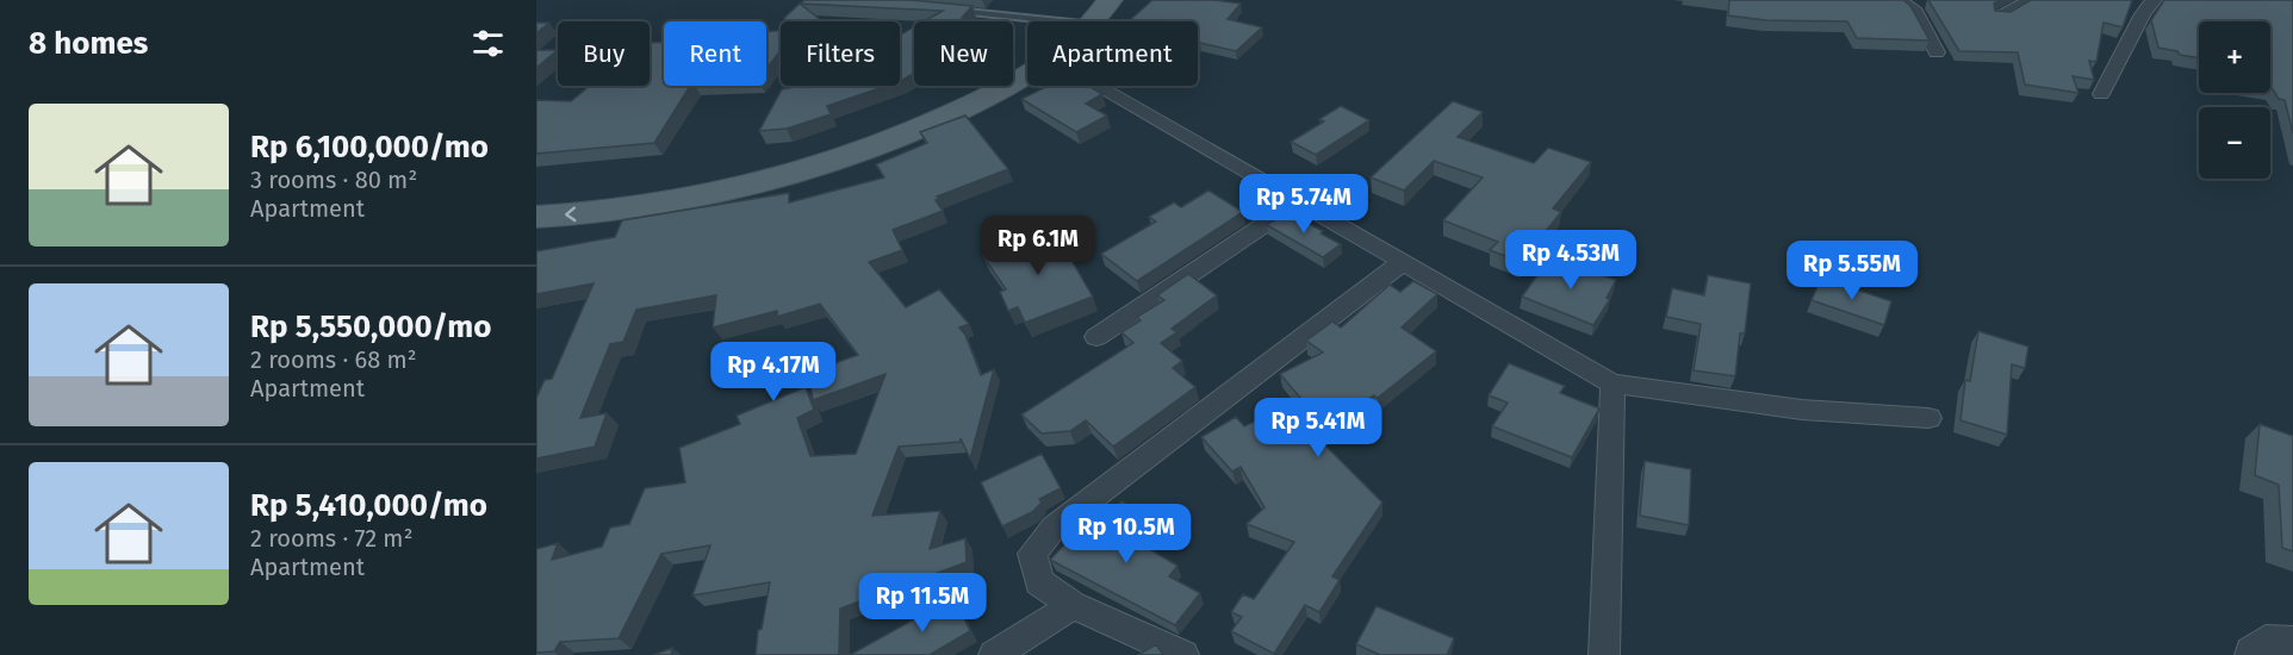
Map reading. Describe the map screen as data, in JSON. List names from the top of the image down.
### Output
{
  "page": {
    "heading": "8 homes",
    "map_buttons": ["+", "−"],
    "chip": [
      "Buy",
      "Rent",
      "Filters",
      "New",
      "Apartment"
    ],
    "list": [
      {
        "name": "Rp 6,100,000/mo",
        "note": "3 rooms · 80 m² · Apartment"
      },
      {
        "name": "Rp 5,550,000/mo",
        "note": "2 rooms · 68 m² · Apartment"
      },
      {
        "name": "Rp 5,410,000/mo",
        "note": "2 rooms · 72 m² · Apartment"
      }
    ],
    "price": [
      "Rp 5.74M",
      "Rp 6.1M",
      "Rp 4.53M",
      "Rp 5.55M",
      "Rp 4.17M",
      "Rp 5.41M",
      "Rp 10.5M",
      "Rp 11.5M"
    ]
  }
}
